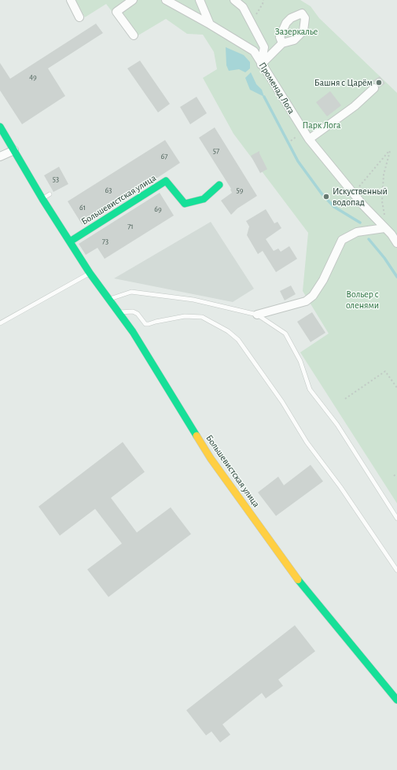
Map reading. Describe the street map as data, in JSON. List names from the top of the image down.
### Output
{
  "streets": {
    "street": ["Променад Лога", "Большевистская улица"]
  },
  "parks": ["Зазеркалье", "Парк Лога", "Вольер с оленями"],
  "places": ["Башня с Царём", "Искуственный водопад"],
  "house_numbers": [
    "49",
    "57",
    "67",
    "53",
    "63",
    "59",
    "61",
    "69",
    "71",
    "73"
  ]
}
